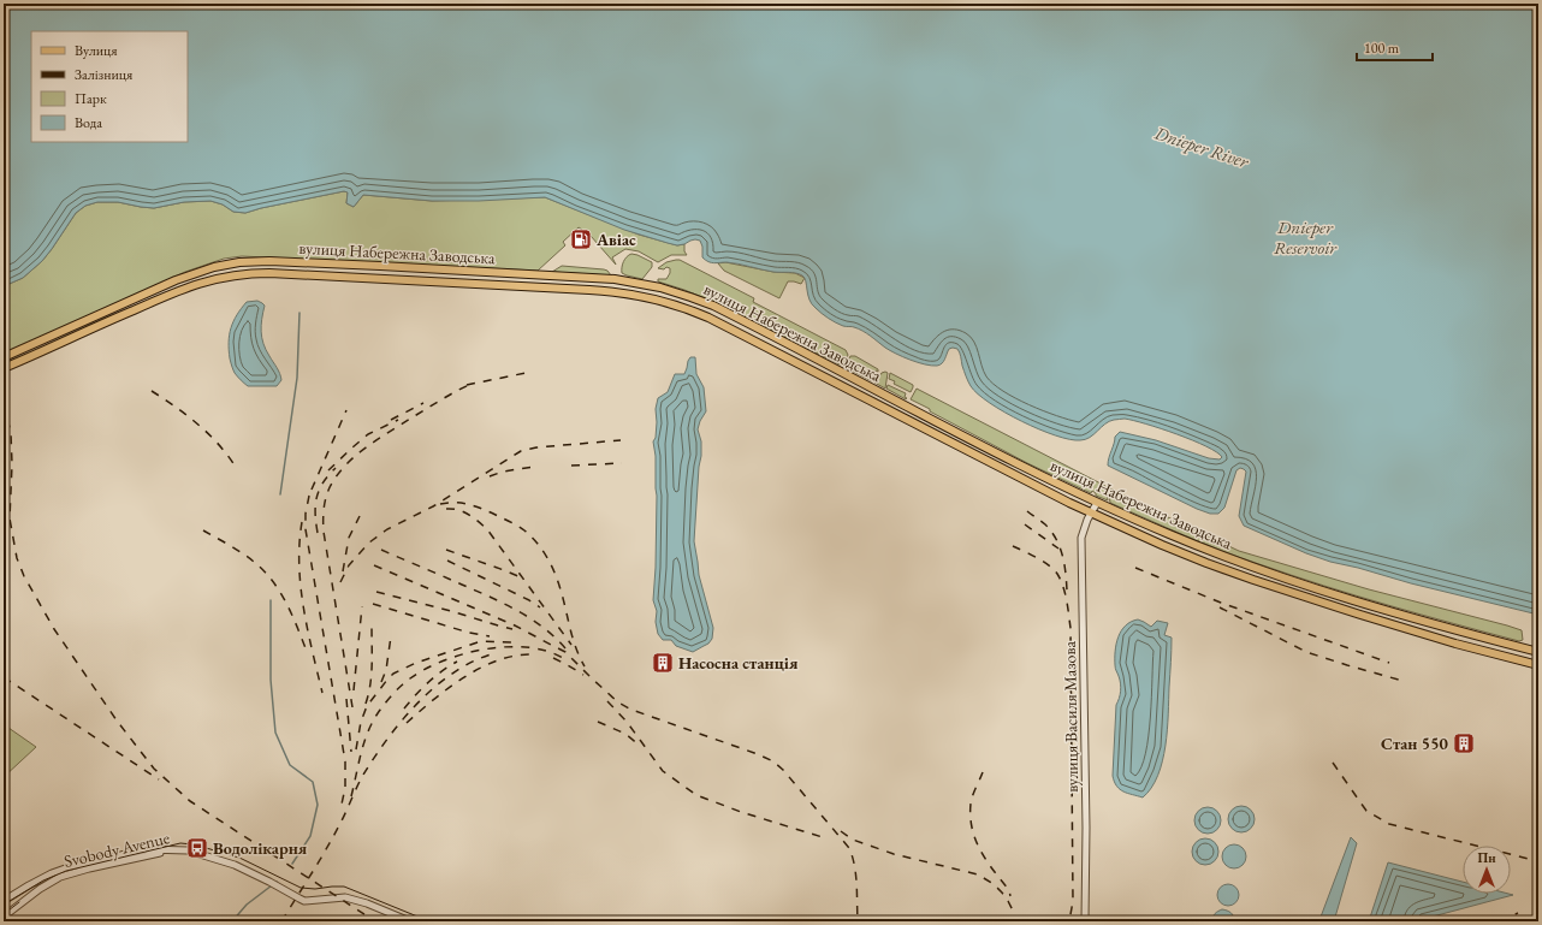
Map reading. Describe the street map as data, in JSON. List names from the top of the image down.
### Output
{
  "streets": {
    "main road": ["вулиця Набережна Заводська"],
    "street": ["вулиця Василя Мазова", "Svobody Avenue"]
  },
  "crossings": [
    ["вулиця Набережна Заводська", "вулиця Василя Мазова"]
  ],
  "water": ["Dnieper River", "Dnieper Reservoir"],
  "places": {
    "fuel station": ["Авіас"],
    "building": ["Насосна станція", "Стан 550"],
    "bus stop": ["Водолікарня"]
  },
  "legend": [
    "Вулиця",
    "Залізниця",
    "Парк",
    "Вода"
  ],
  "scale_bar": "100 m",
  "north": "top"
}
